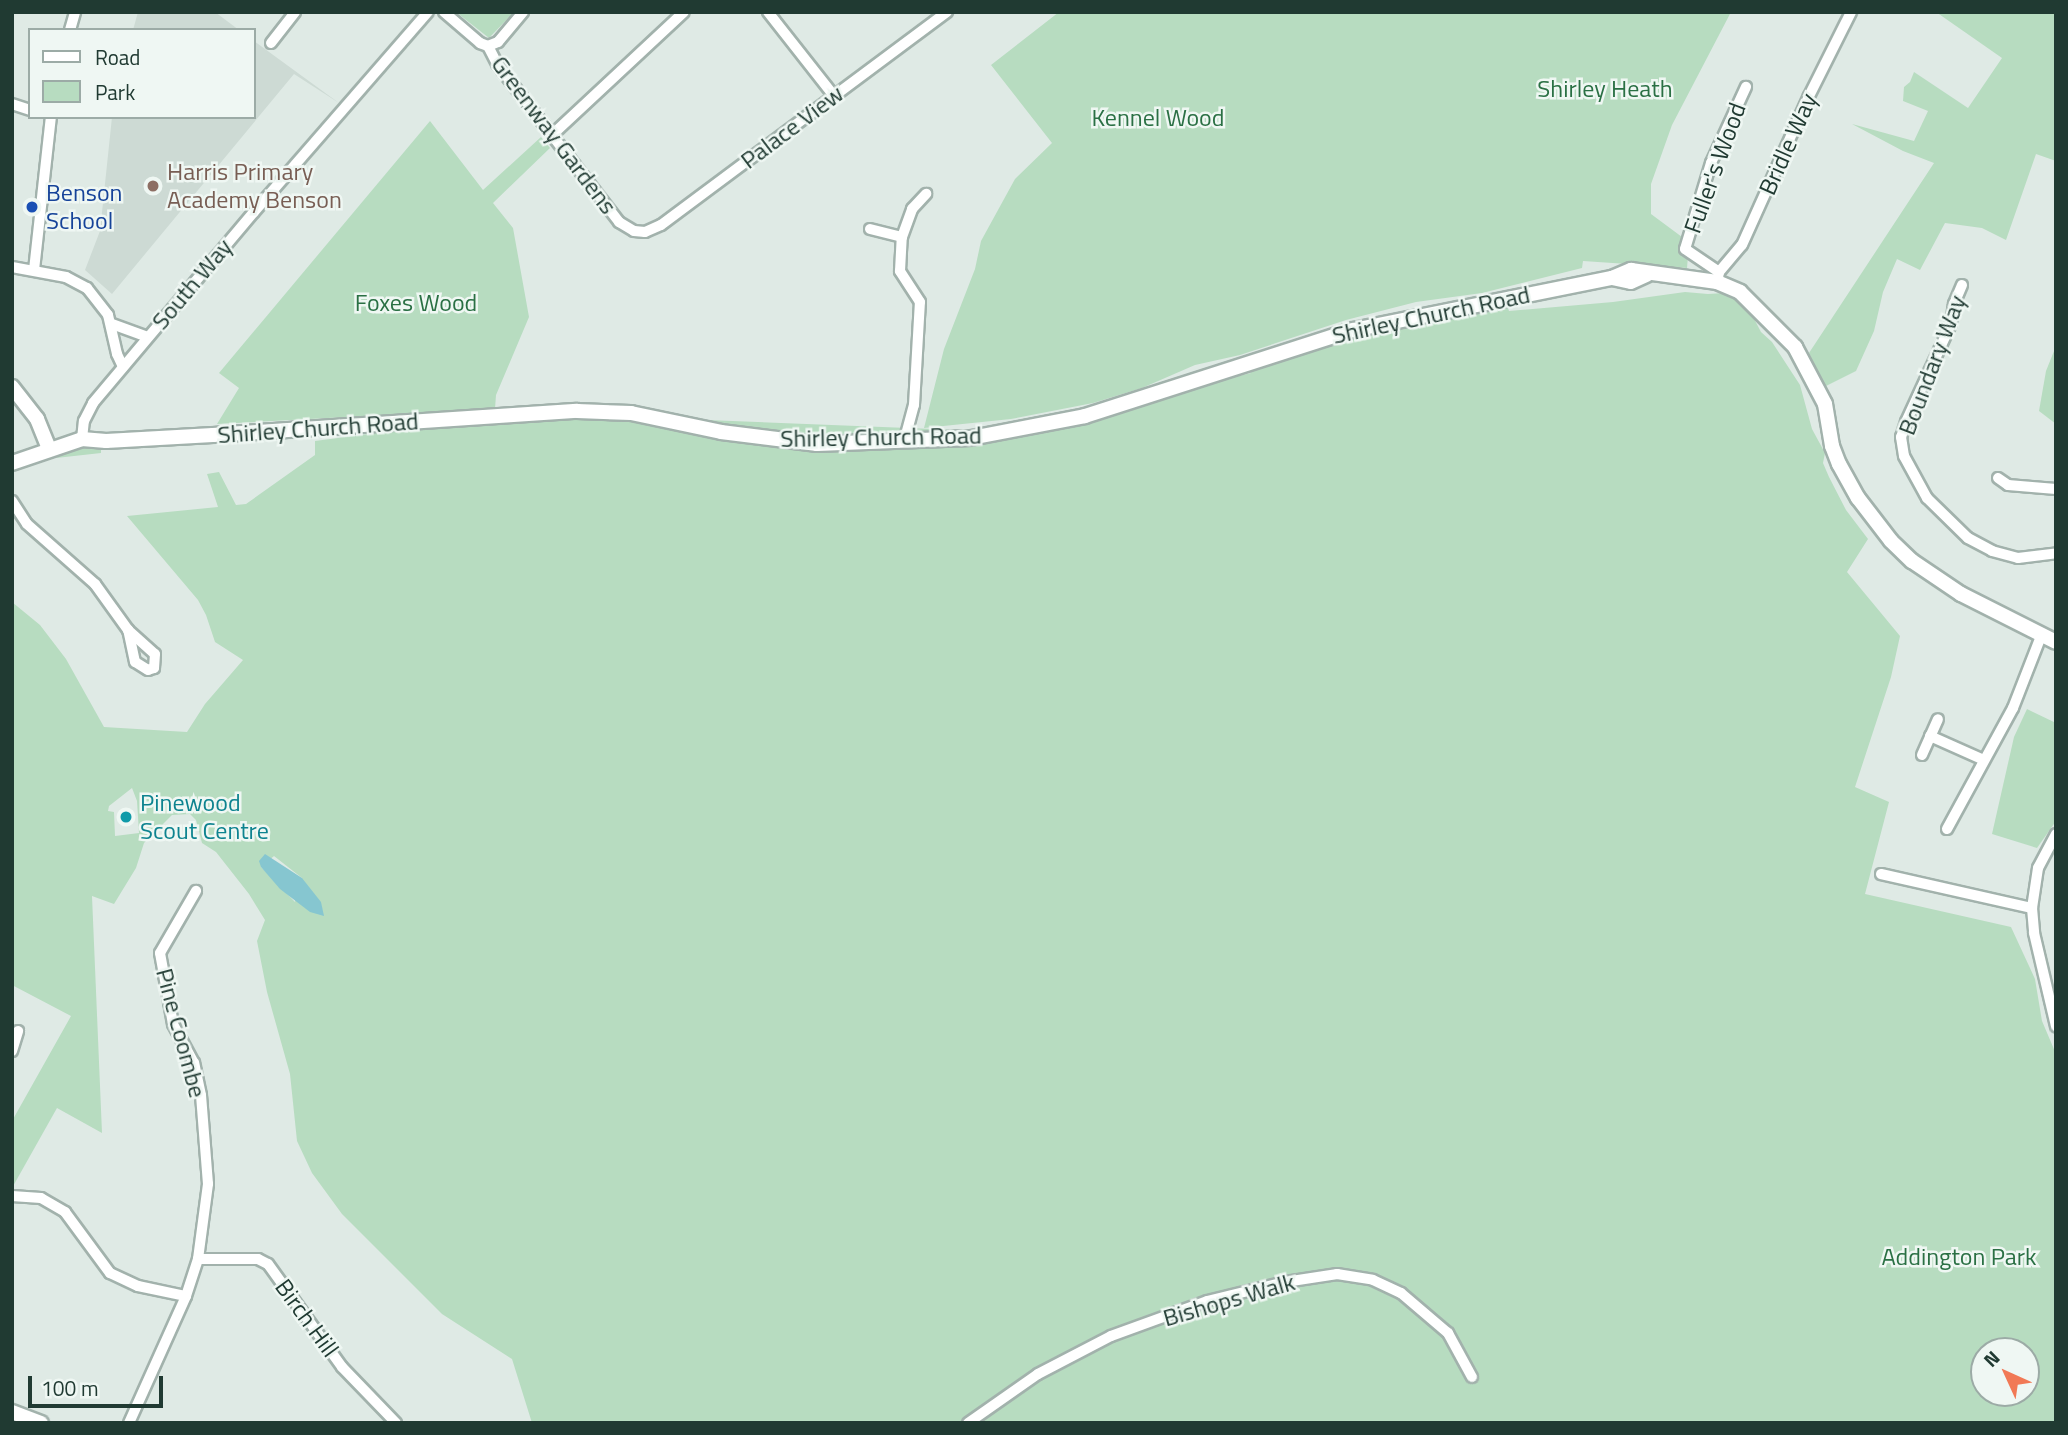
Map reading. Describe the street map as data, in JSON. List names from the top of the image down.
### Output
{
  "streets": {
    "street": [
      "Palace View",
      "Greenway Gardens",
      "Bridle Way",
      "Fuller's Wood",
      "South Way",
      "Shirley Church Road",
      "Boundary Way",
      "Pine Coombe",
      "Bishops Walk",
      "Birch Hill"
    ]
  },
  "crossings": [
    ["Palace View", "Greenway Gardens"],
    ["Bridle Way", "Shirley Church Road"],
    ["South Way", "Shirley Church Road"],
    ["Pine Coombe", "Birch Hill"]
  ],
  "parks": [
    "Shirley Heath",
    "Kennel Wood",
    "Foxes Wood",
    "Addington Park"
  ],
  "places": ["Harris Primary Academy Benson", "Benson School", "Pinewood Scout Centre"],
  "legend": ["Road", "Park"],
  "scale_bar": "100 m",
  "north": "top left"
}
